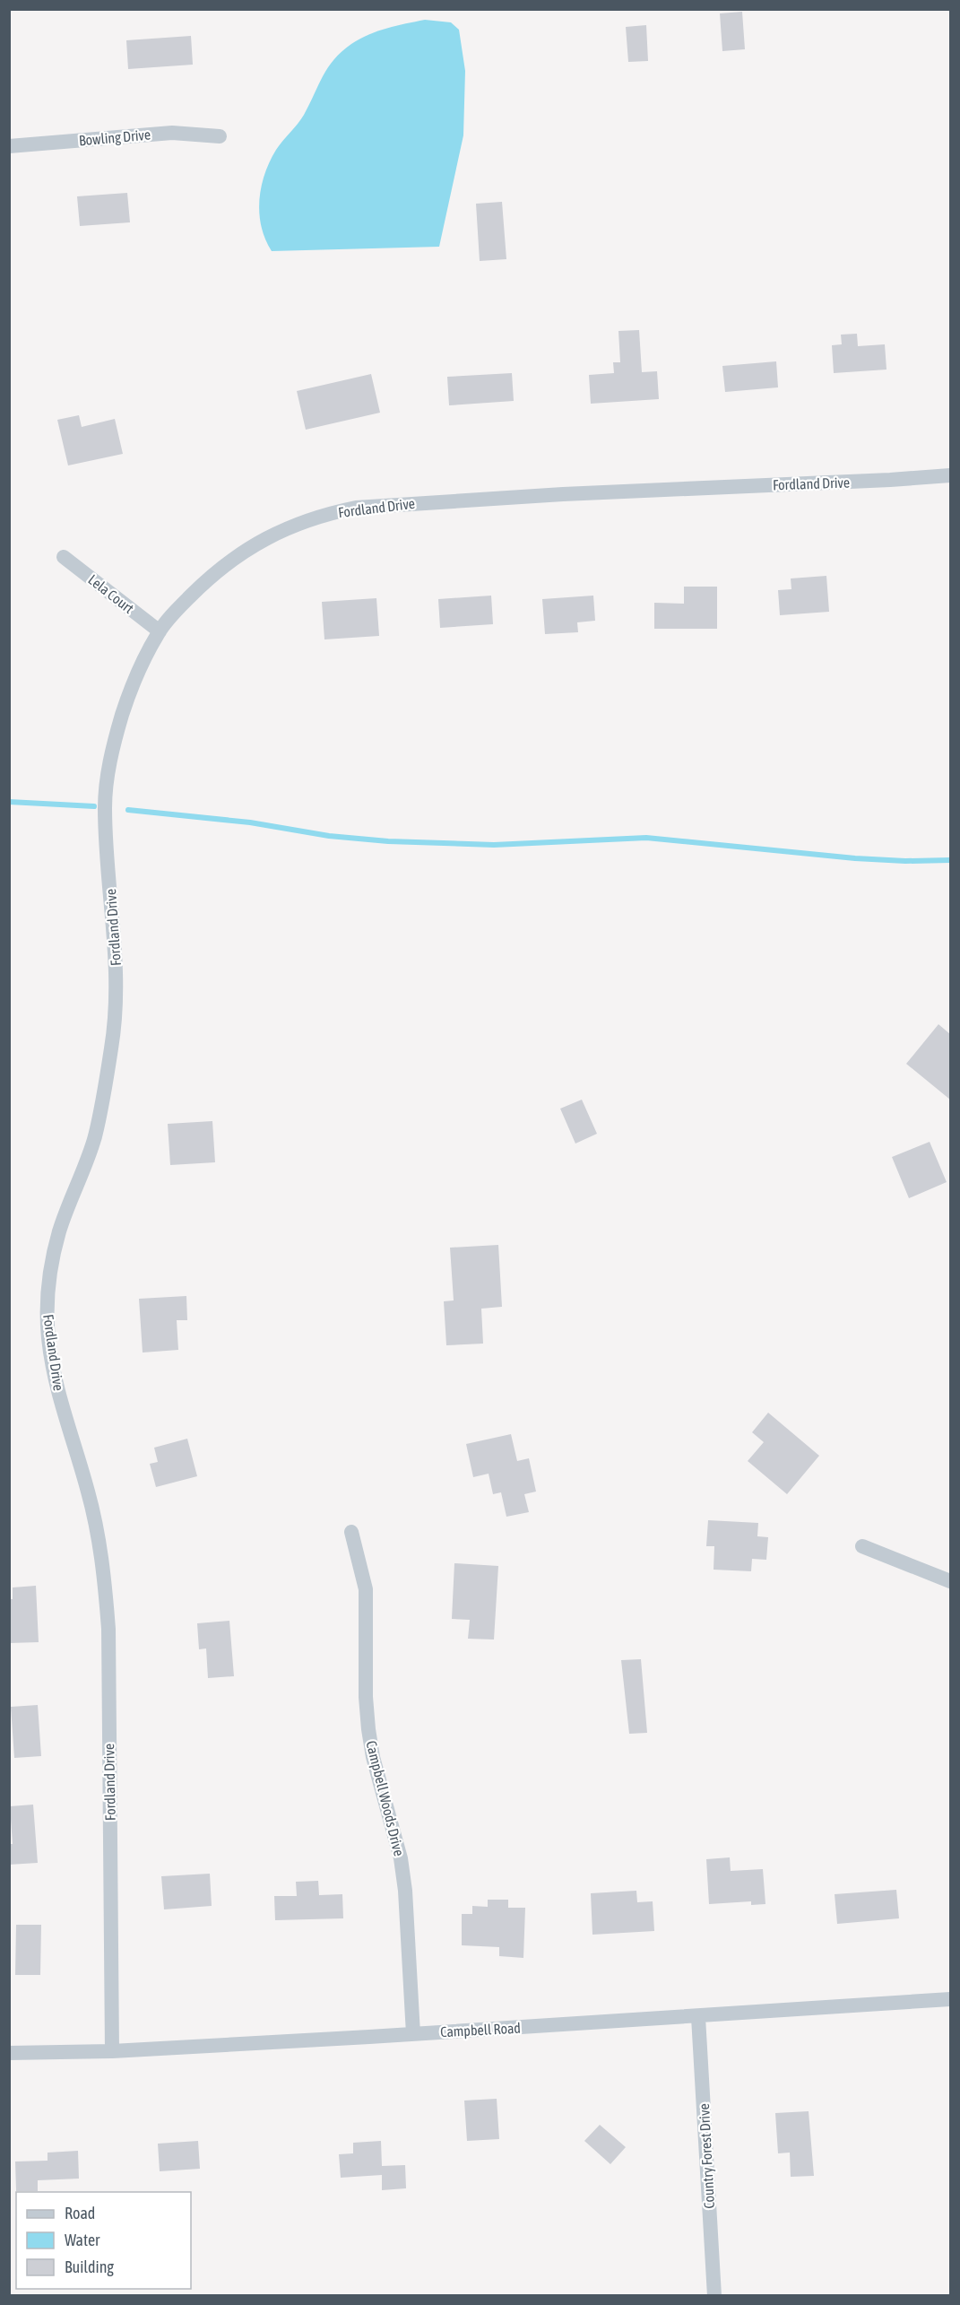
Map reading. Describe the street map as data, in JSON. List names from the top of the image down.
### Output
{
  "streets": {
    "street": [
      "Bowling Drive",
      "Fordland Drive",
      "Lela Court",
      "Campbell Woods Drive",
      "Campbell Road",
      "Country Forest Drive"
    ]
  },
  "crossings": [
    ["Fordland Drive", "Lela Court"],
    ["Fordland Drive", "Campbell Road"],
    ["Campbell Woods Drive", "Campbell Road"],
    ["Campbell Road", "Country Forest Drive"]
  ],
  "legend": ["Road", "Water", "Building"]
}
